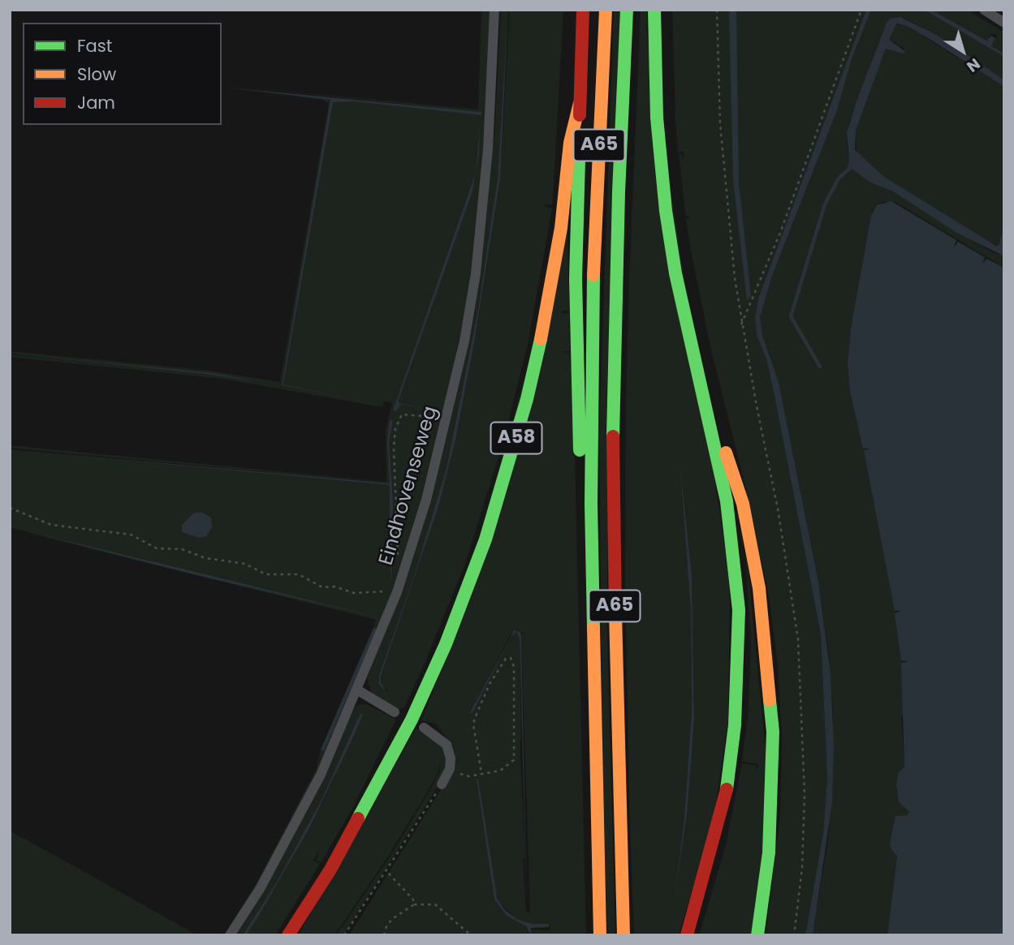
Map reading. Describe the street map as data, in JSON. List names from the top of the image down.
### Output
{
  "streets": {
    "highway": ["A65", "A58"],
    "street": ["Eindhovenseweg"]
  },
  "crossings": [
    ["A65", "A58"]
  ],
  "legend": ["Fast", "Slow", "Jam"],
  "north": "bottom right"
}
